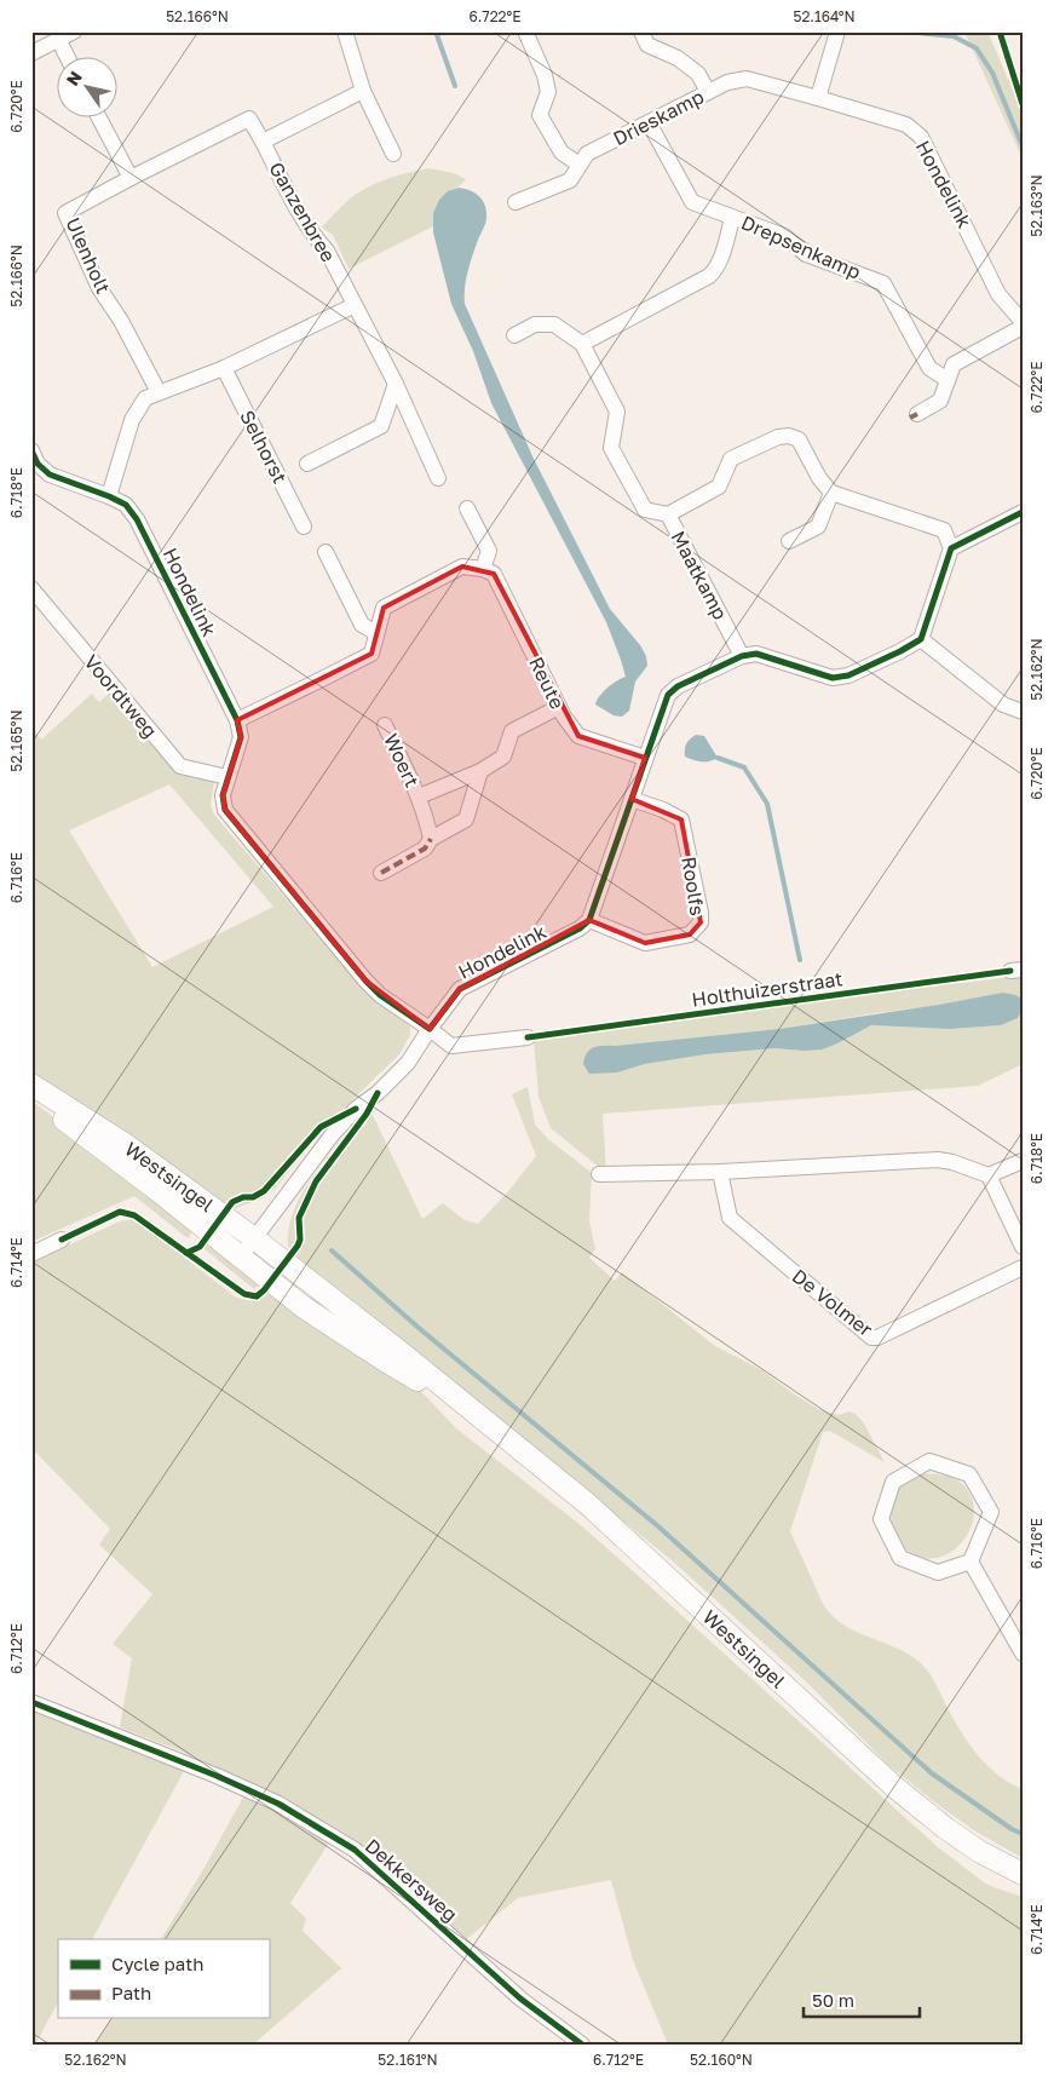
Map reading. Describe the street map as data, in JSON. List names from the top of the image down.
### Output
{
  "streets": {
    "main road": ["Westsingel"],
    "street": [
      "Drieskamp",
      "Hondelink",
      "Ganzenbree",
      "Drepsenkamp",
      "Ulenholt",
      "Selhorst",
      "Maatkamp",
      "Reute",
      "Voordtweg",
      "Woert",
      "Roolfs",
      "De Volmer",
      "Dekkersweg"
    ],
    "cycle path": ["Holthuizerstraat"]
  },
  "crossings": [
    ["Drieskamp", "Hondelink"],
    ["Drieskamp", "Drepsenkamp"],
    ["Hondelink", "Voordtweg"],
    ["Hondelink", "Roolfs"],
    ["Ganzenbree", "Ulenholt"],
    ["Reute", "Woert"]
  ],
  "legend": ["Cycle path", "Path"],
  "scale_bar": "50 m",
  "north": "top left",
  "coordinates": [
    "52.166°N",
    "6.722°E",
    "52.164°N",
    "6.720°E",
    "52.163°N",
    "6.718°E",
    "52.162°N",
    "52.165°N",
    "6.716°E",
    "6.714°E",
    "6.712°E",
    "52.161°N",
    "52.160°N"
  ]
}
